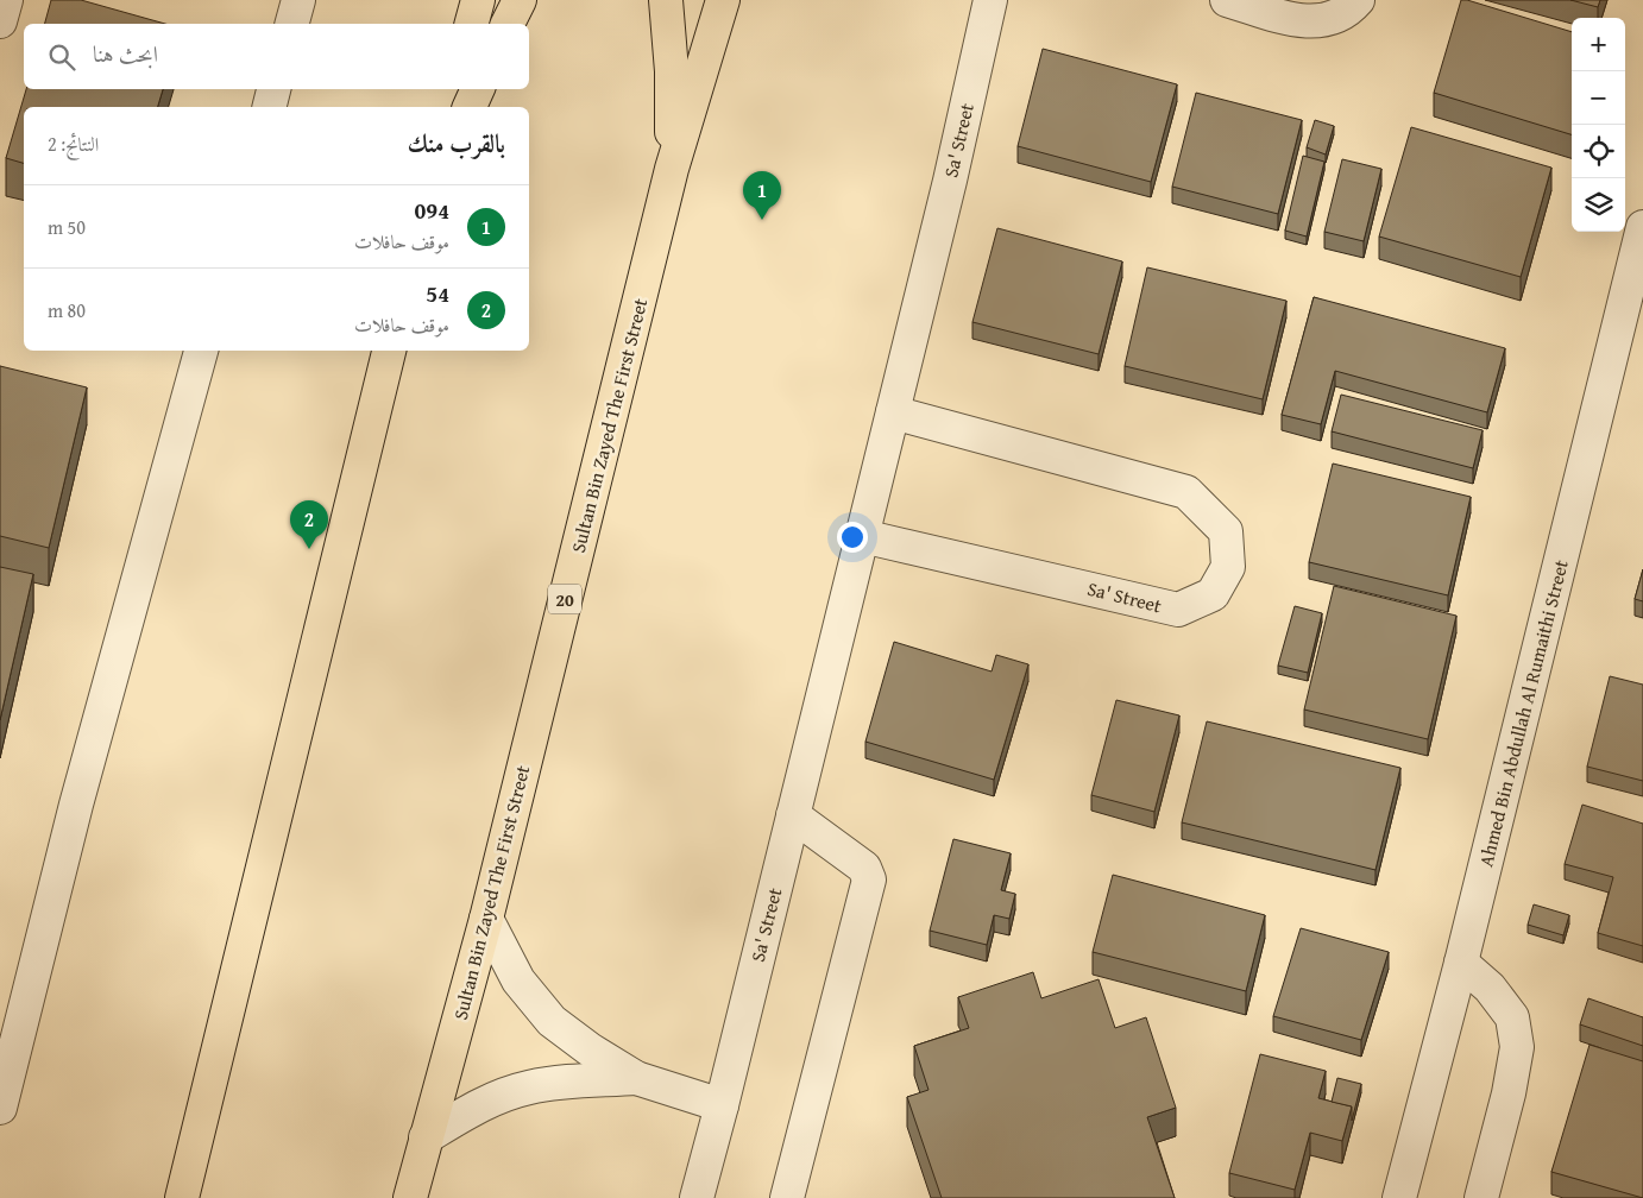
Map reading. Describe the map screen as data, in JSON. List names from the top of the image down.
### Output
{
  "streets": {
    "main road": ["Sultan Bin Zayed The First Street", "20"],
    "street": ["Sa' Street", "Ahmed Bin Abdullah Al Rumaithi Street"]
  },
  "page": {
    "map_buttons": ["+", "−"],
    "search": "ابحث هنا",
    "heading": ["بالقرب منك", "النتائج: 2"],
    "pins": ["1", "2"],
    "list": [
      {
        "mark": "1",
        "name": "094",
        "note": "موقف حافلات",
        "value": "50 m"
      },
      {
        "mark": "2",
        "name": "54",
        "note": "موقف حافلات",
        "value": "80 m"
      }
    ]
  }
}
